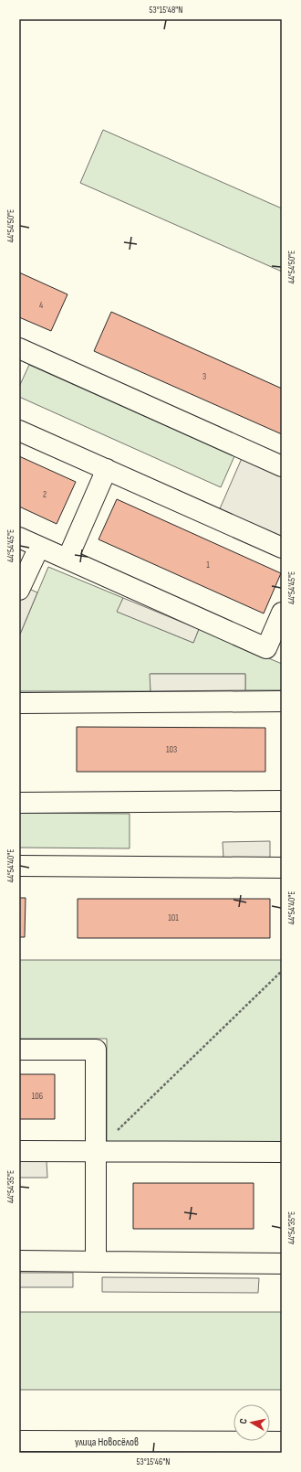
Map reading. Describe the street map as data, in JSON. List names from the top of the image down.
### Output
{
  "streets": {
    "street": ["улица Новосёлов"]
  },
  "house_numbers": [
    "4",
    "3",
    "2",
    "1",
    "103",
    "101",
    "106"
  ],
  "north": "left",
  "coordinates": [
    "53°15'48\"N",
    "44°54'50\"E",
    "44°54'45\"E",
    "44°54'40\"E",
    "44°54'35\"E",
    "53°15'46\"N"
  ]
}
